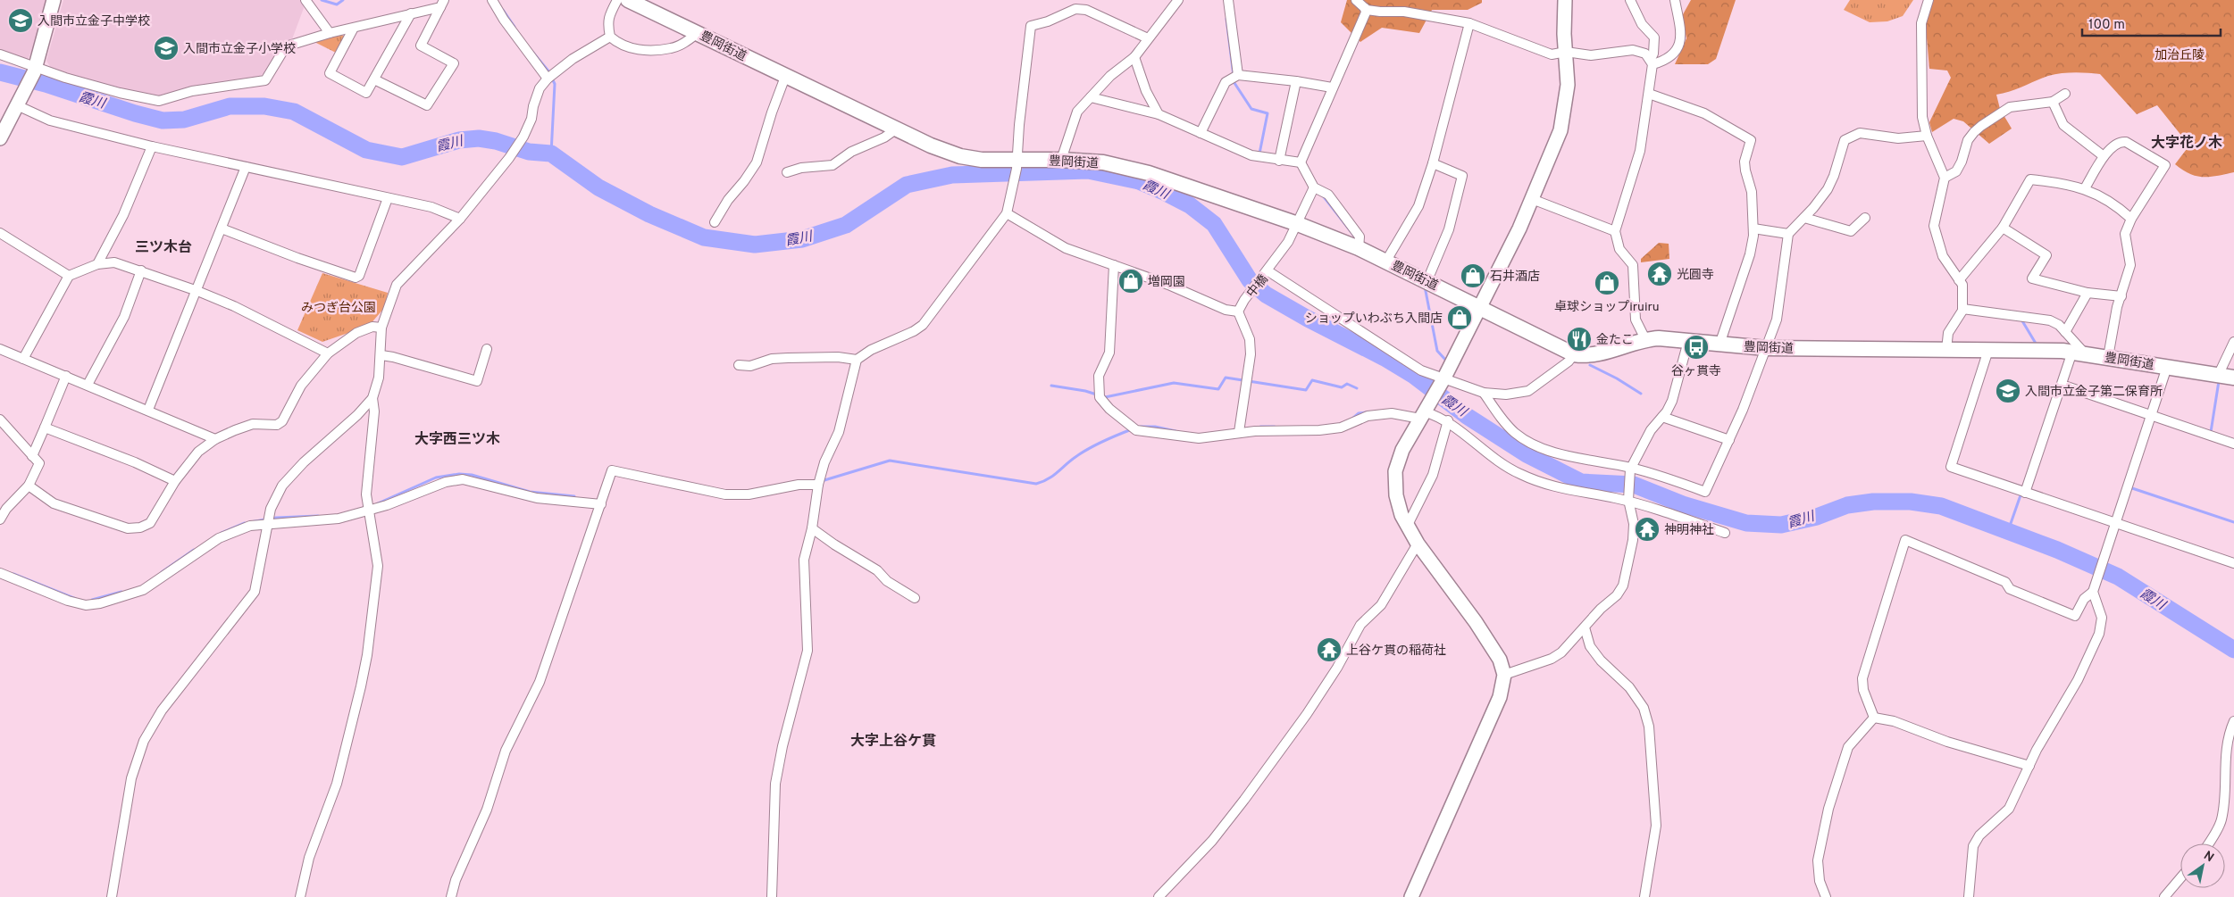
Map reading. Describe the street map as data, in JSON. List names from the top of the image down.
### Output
{
  "streets": {
    "main road": ["豊岡街道"],
    "street": ["中橋"]
  },
  "crossings": [
    ["豊岡街道", "中橋"]
  ],
  "districts": [
    "大字花ノ木",
    "三ツ木台",
    "大字西三ツ木",
    "大字上谷ケ貫"
  ],
  "water": ["霞川"],
  "parks": ["加治丘陵", "みつぎ台公園"],
  "places": {
    "school or university": ["入間市立金子中学校", "入間市立金子小学校", "入間市立金子第二保育所"],
    "temple": ["光圓寺", "神明神社", "上谷ケ貫の稲荷社"],
    "shop": [
      "石井酒店",
      "増岡園",
      "卓球ショップiruiru",
      "ショップいわぶち入間店"
    ],
    "restaurant": ["金たこ"],
    "bus stop": ["谷ヶ貫寺"]
  },
  "scale_bar": "100 m",
  "north": "top right"
}
